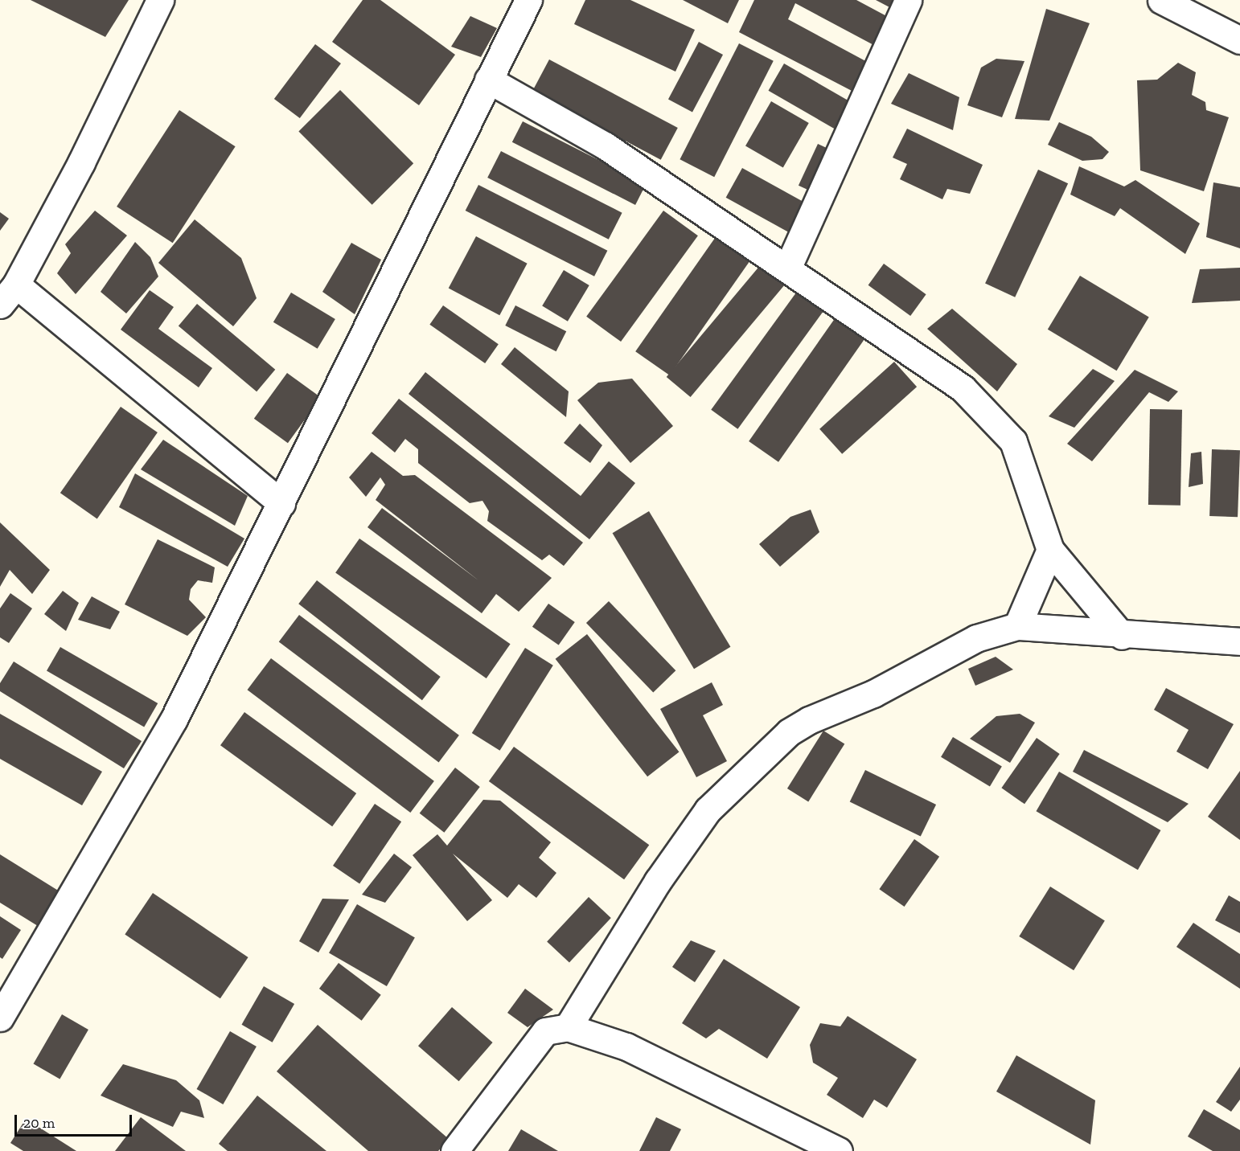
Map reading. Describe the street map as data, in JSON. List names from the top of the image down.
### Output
{
  "scale_bar": "20 m"
}
